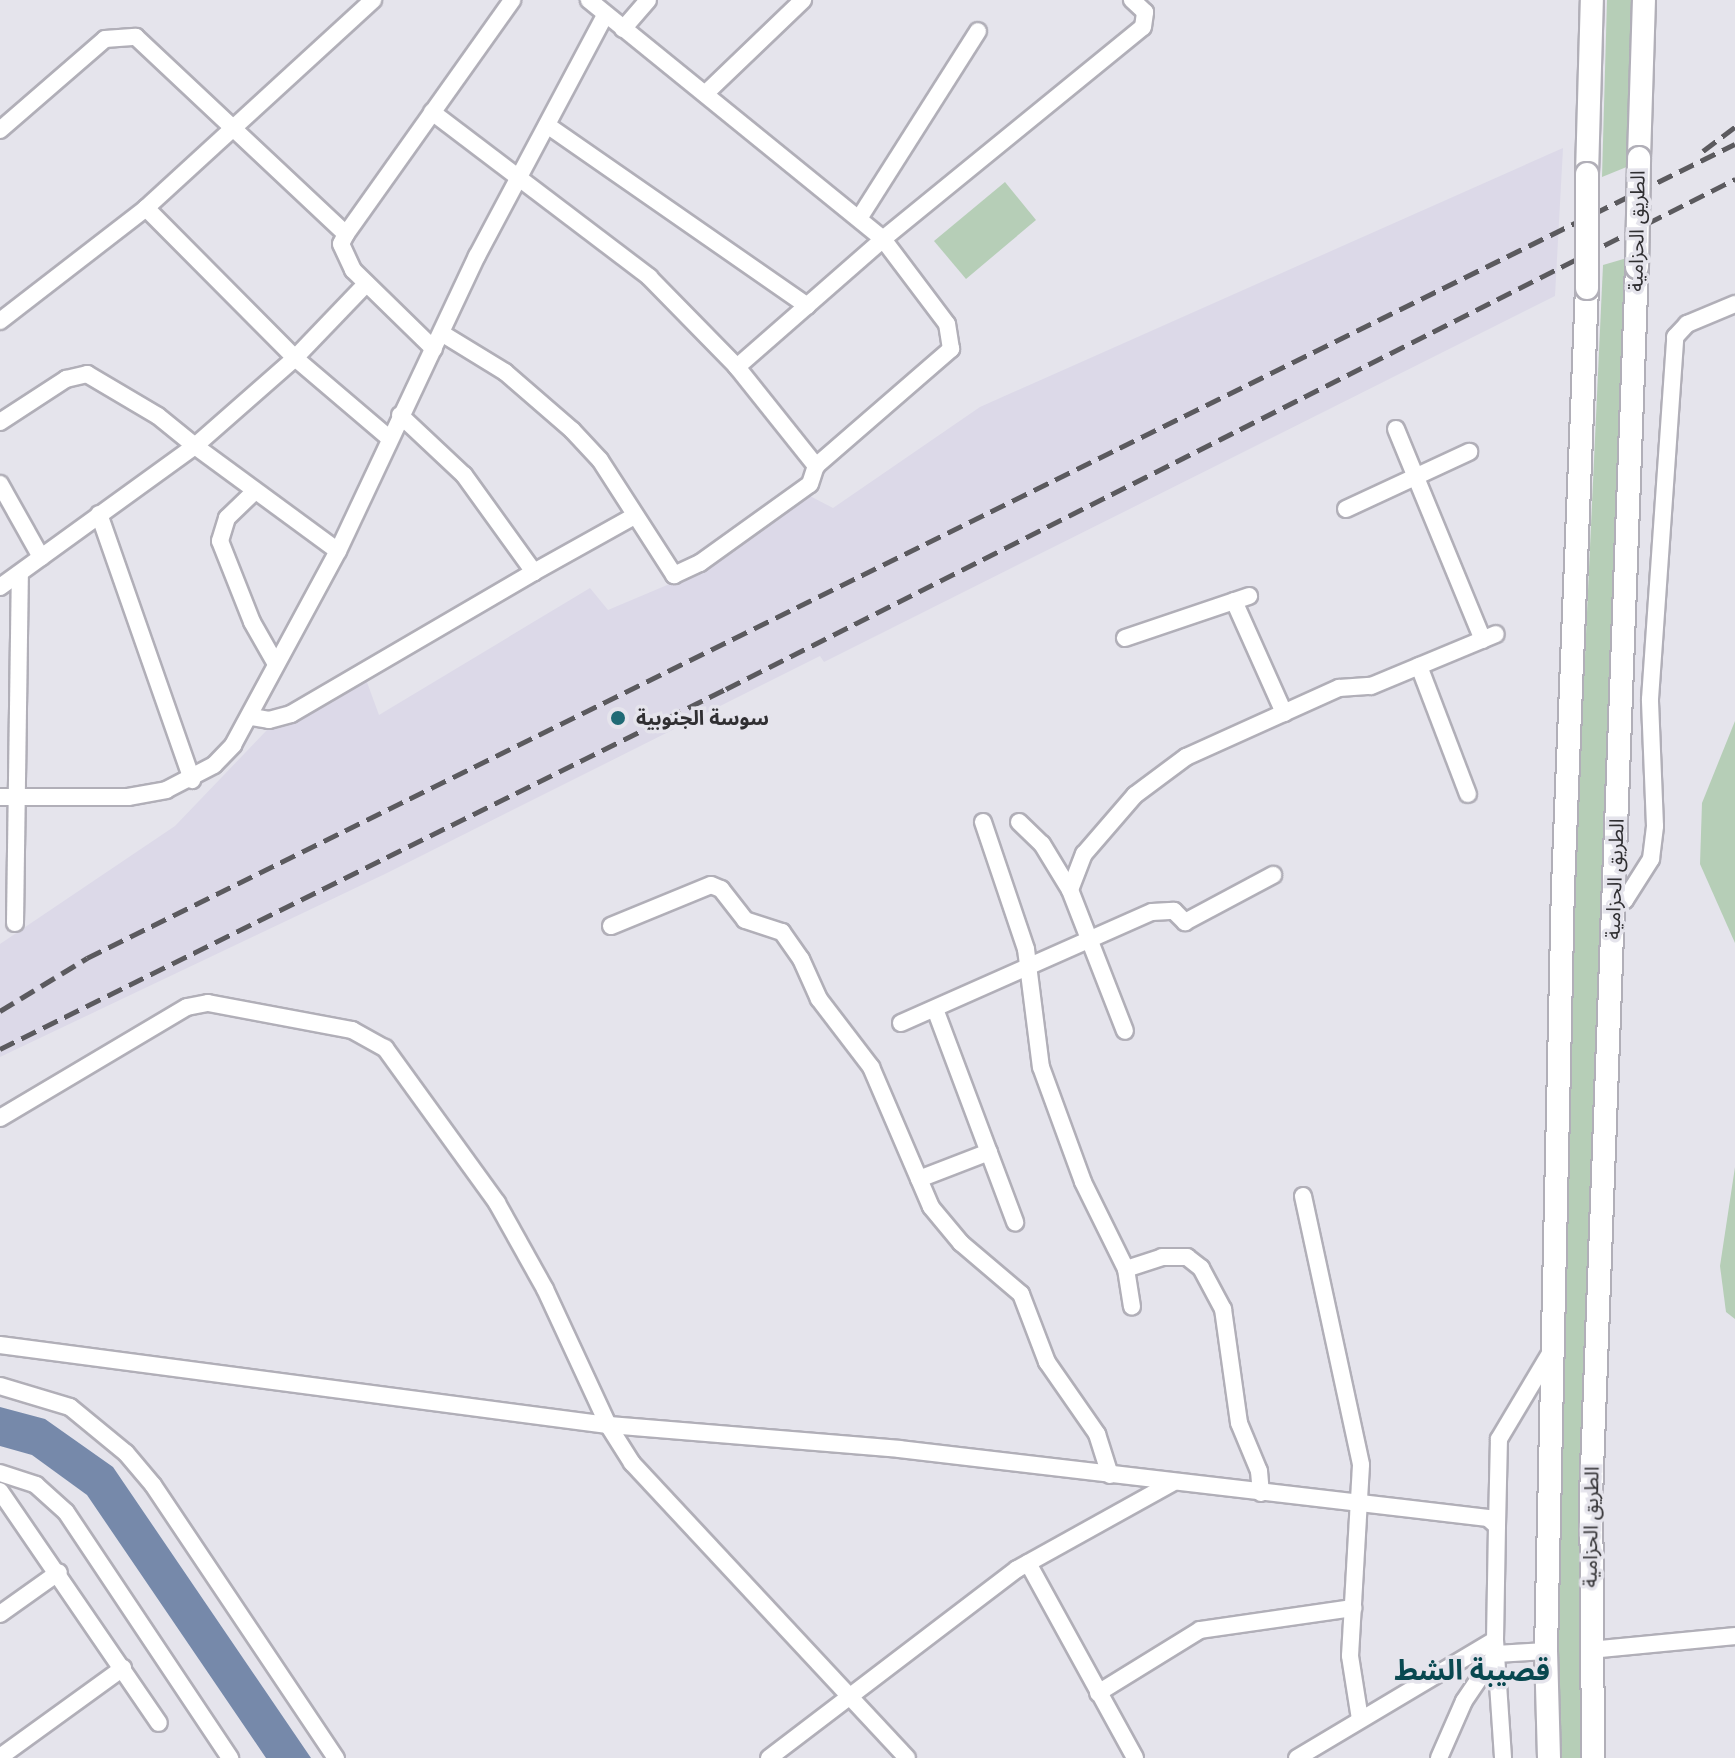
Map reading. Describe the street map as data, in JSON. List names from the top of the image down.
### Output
{
  "streets": {
    "highway": ["الطريق الحزامية"]
  },
  "districts": ["قصيبة الشط"],
  "places": ["سوسة الجنوبية"]
}
